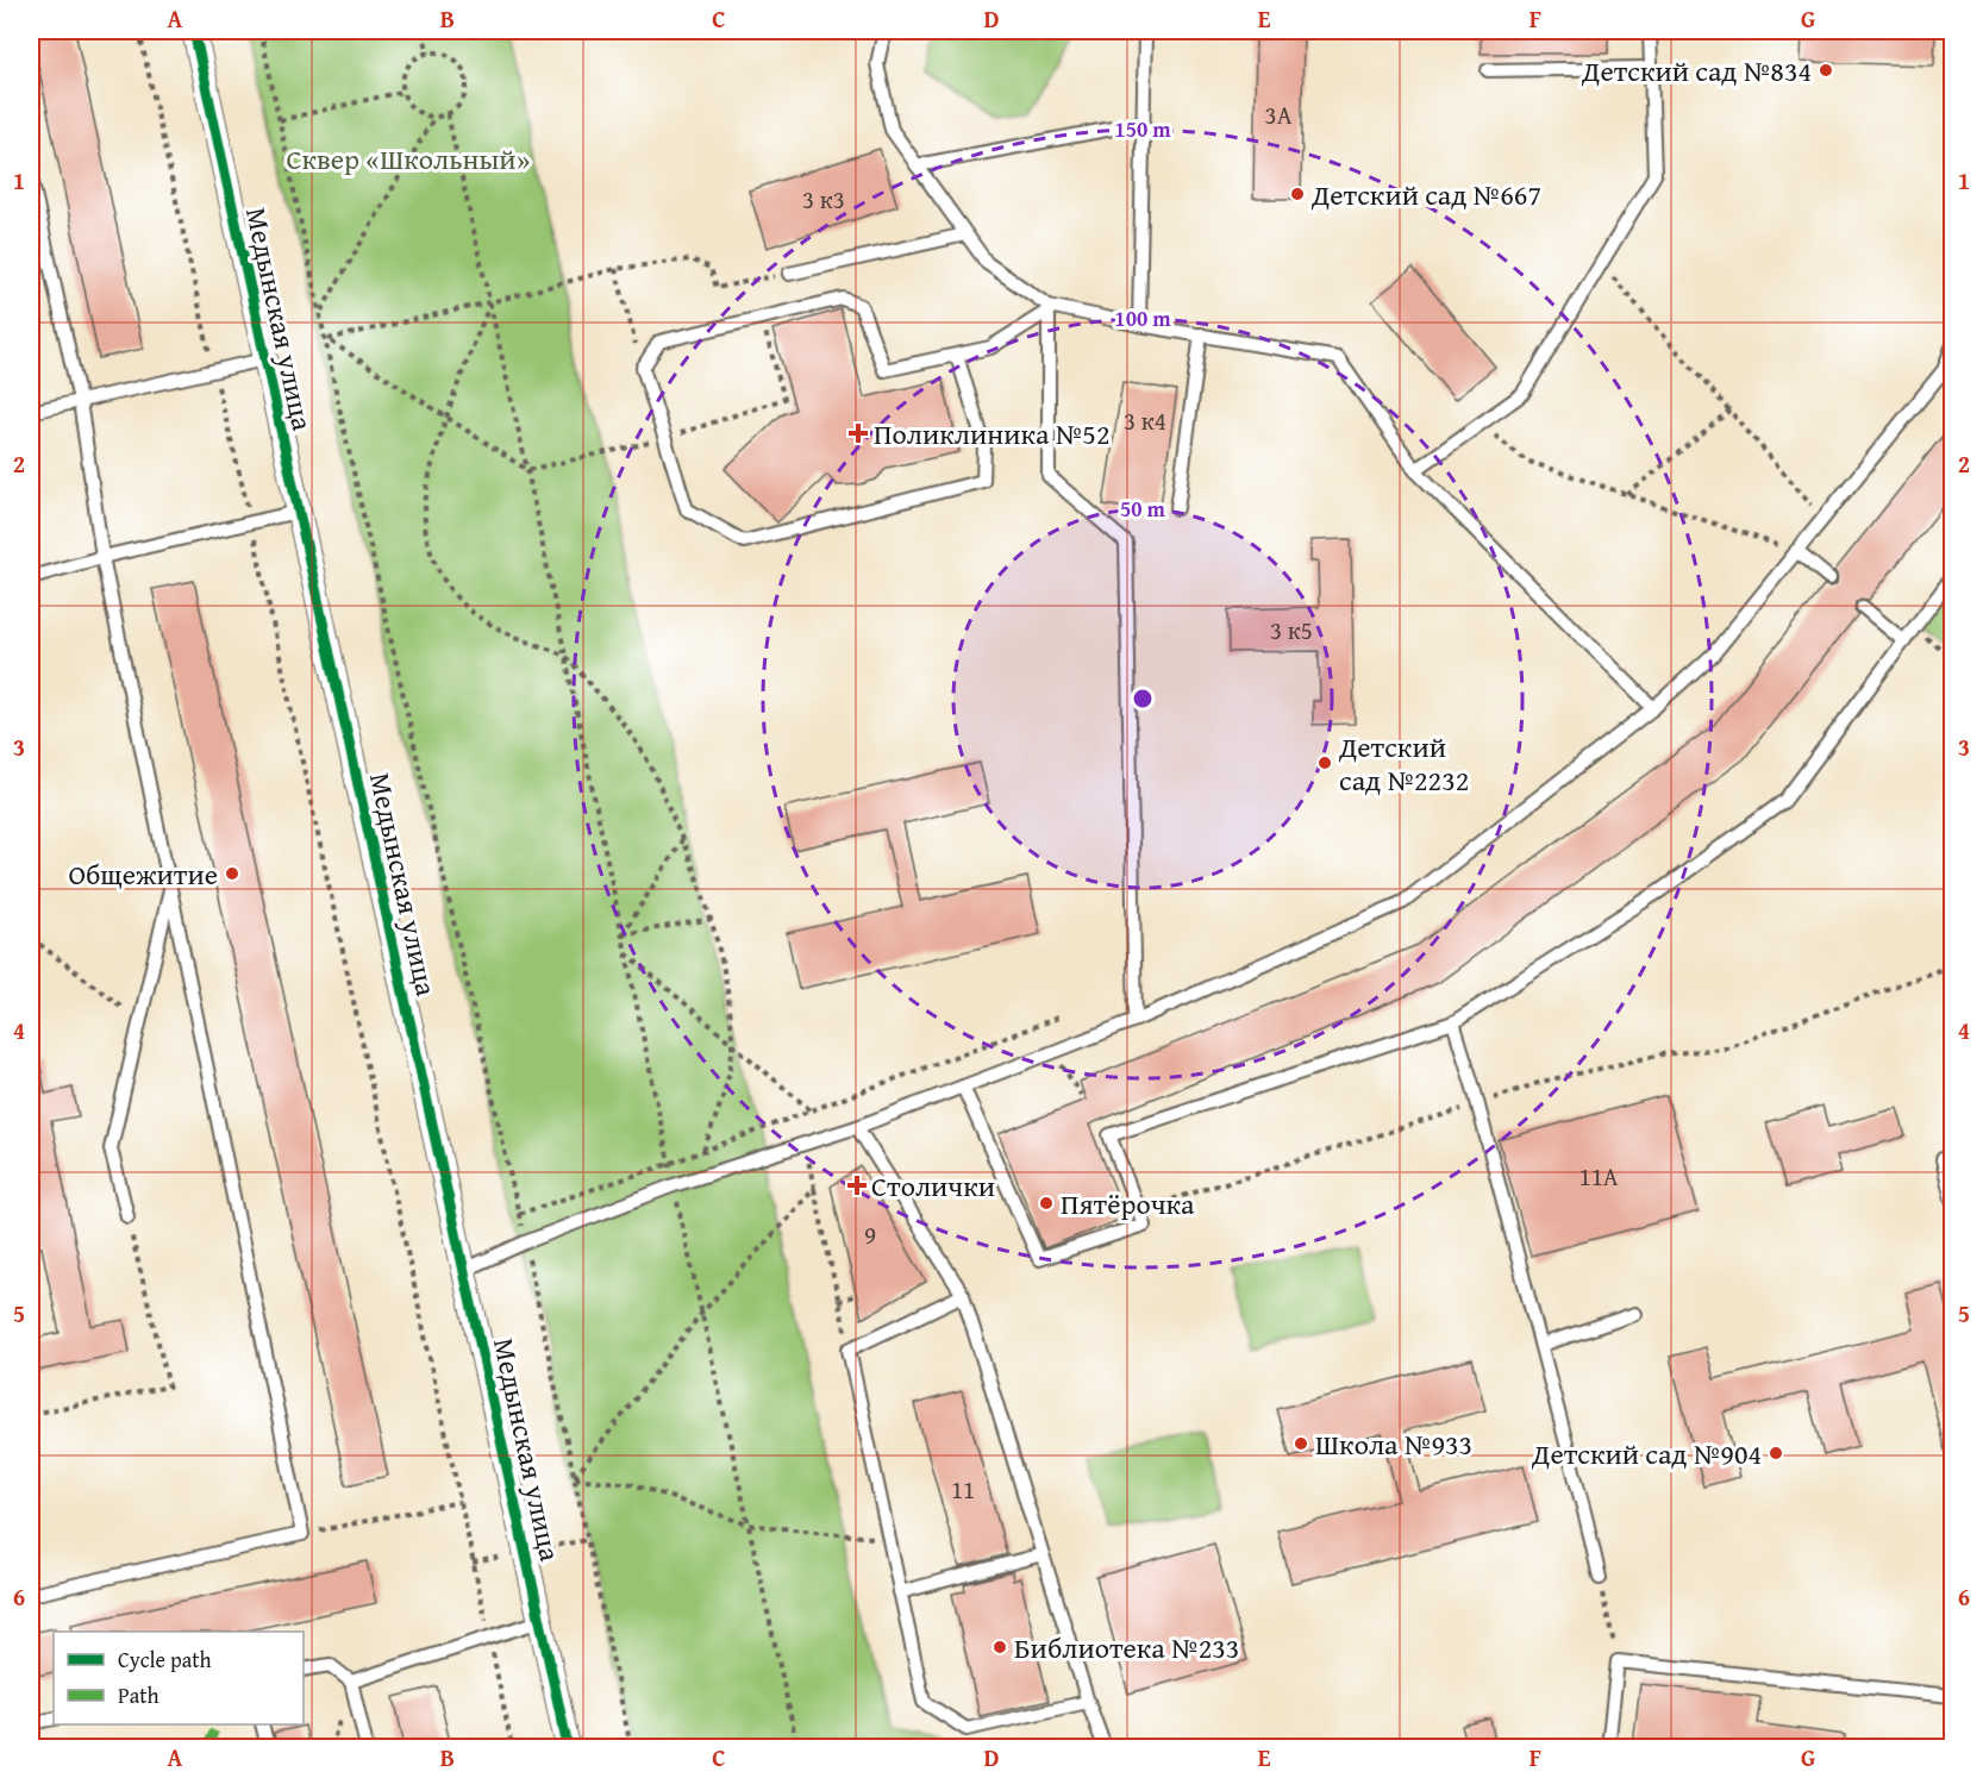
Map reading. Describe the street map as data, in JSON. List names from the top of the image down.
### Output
{
  "streets": {
    "street": ["Медынская улица"]
  },
  "parks": ["Сквер «Школьный»"],
  "places": {
    "other": [
      "Детский сад №834",
      "Детский сад №667",
      "Детский сад №2232",
      "Общежитие",
      "Пятёрочка",
      "Школа №933",
      "Детский сад №904",
      "Библиотека №233"
    ],
    "health": ["Поликлиника №52", "Столички"]
  },
  "house_numbers": [
    "3А",
    "3 к3",
    "3 к4",
    "3 к5",
    "11А",
    "9",
    "11"
  ],
  "legend": ["Cycle path", "Path"],
  "grid": {
    "columns": [
      "A",
      "B",
      "C",
      "D",
      "E",
      "F",
      "G"
    ],
    "rows": [
      "1",
      "2",
      "3",
      "4",
      "5",
      "6"
    ]
  },
  "rings": ["150 m", "100 m", "50 m"]
}
